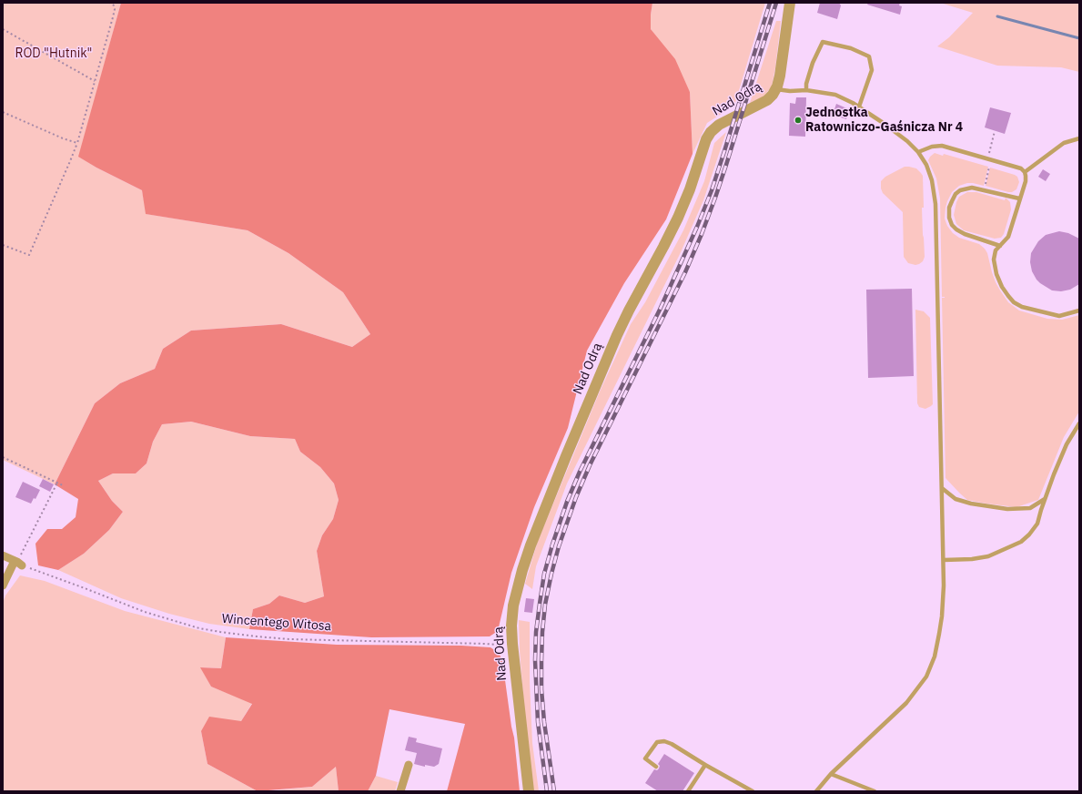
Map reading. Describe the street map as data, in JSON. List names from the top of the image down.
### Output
{
  "streets": {
    "street": ["Nad Odrą"],
    "path": ["Wincentego Witosa"]
  },
  "parks": ["ROD \"Hutnik\""],
  "places": ["Jednostka Ratowniczo-Gaśnicza Nr 4"]
}
